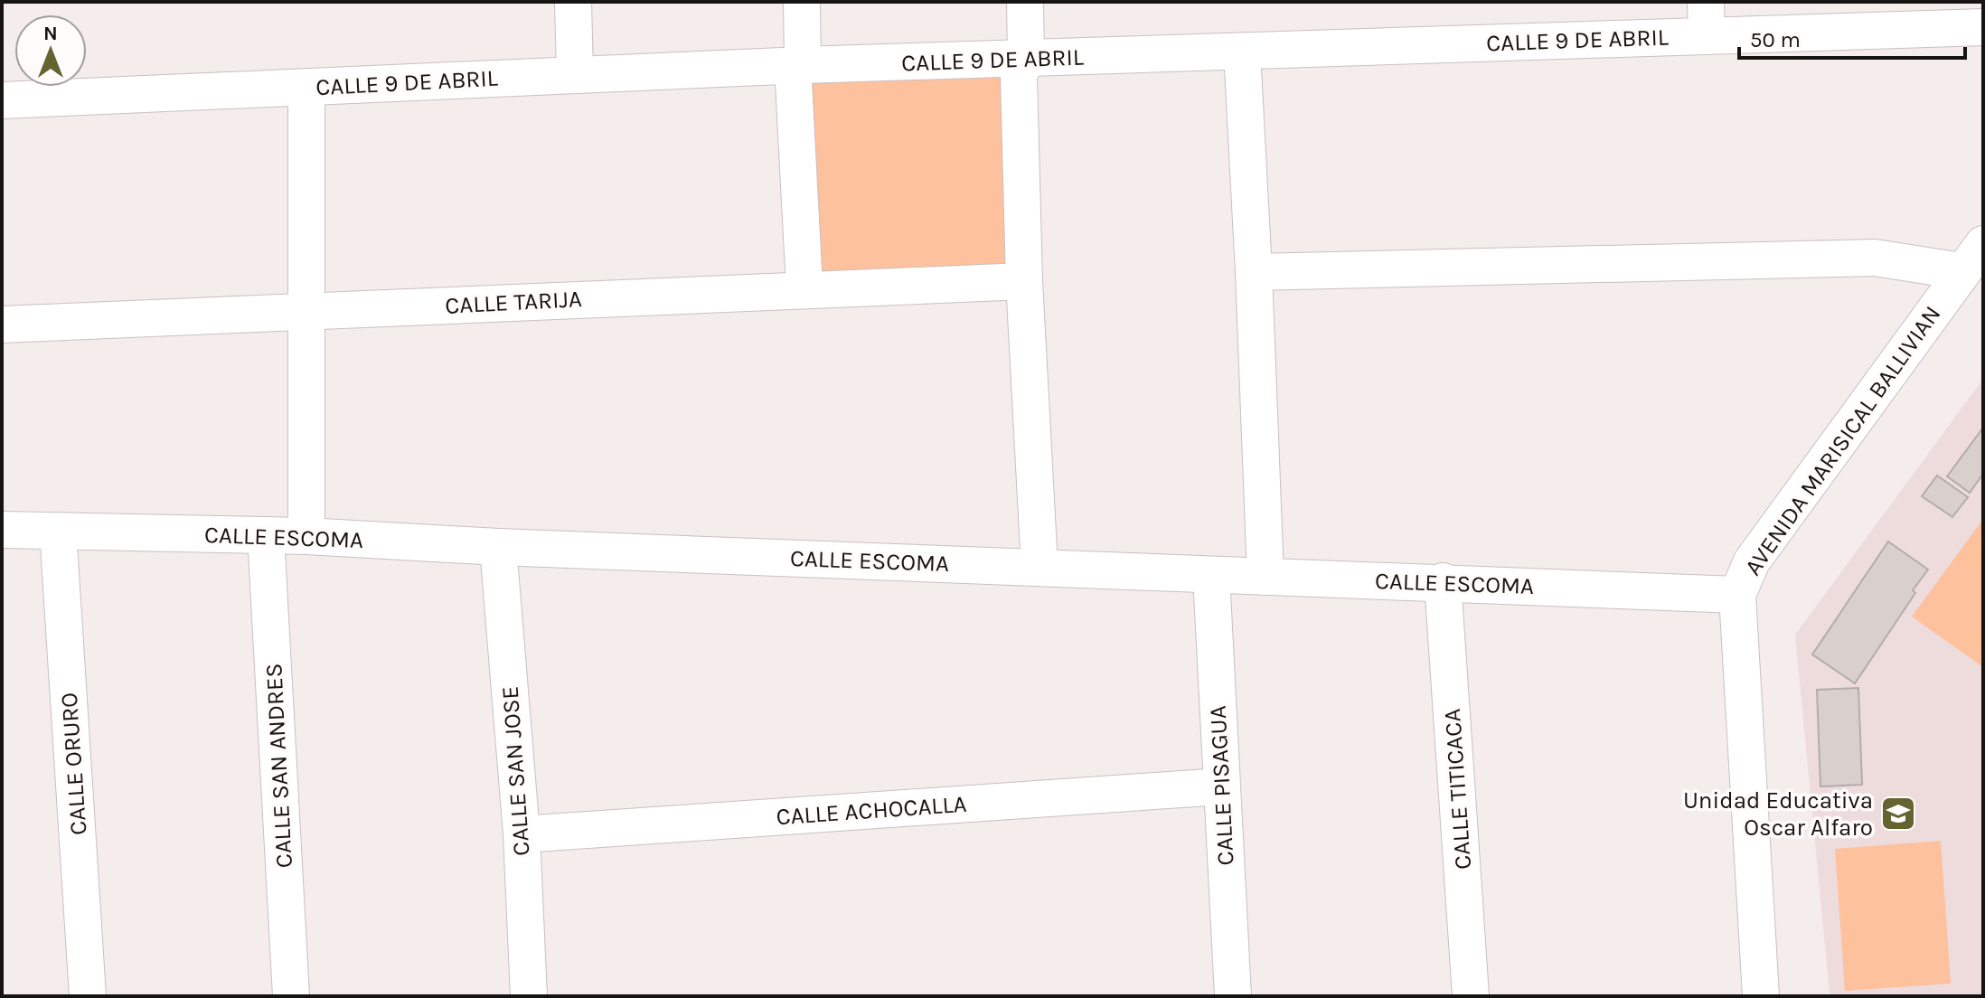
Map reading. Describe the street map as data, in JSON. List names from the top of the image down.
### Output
{
  "streets": {
    "street": [
      "CALLE 9 DE ABRIL",
      "CALLE TARIJA",
      "AVENIDA MARISICAL BALLIVIAN",
      "CALLE ESCOMA",
      "CALLE ORURO",
      "CALLE SAN ANDRES",
      "CALLE SAN JOSE",
      "CALLE PISAGUA",
      "CALLE TITICACA",
      "CALLE ACHOCALLA"
    ]
  },
  "crossings": [
    ["AVENIDA MARISICAL BALLIVIAN", "CALLE ESCOMA"],
    ["CALLE ESCOMA", "CALLE ORURO"],
    ["CALLE ESCOMA", "CALLE SAN ANDRES"],
    ["CALLE ESCOMA", "CALLE SAN JOSE"],
    ["CALLE ESCOMA", "CALLE PISAGUA"],
    ["CALLE ESCOMA", "CALLE TITICACA"],
    ["CALLE SAN JOSE", "CALLE ACHOCALLA"],
    ["CALLE PISAGUA", "CALLE ACHOCALLA"]
  ],
  "places": {
    "school or university": ["Unidad Educativa Oscar Alfaro"]
  },
  "scale_bar": "50 m",
  "north": "top"
}
